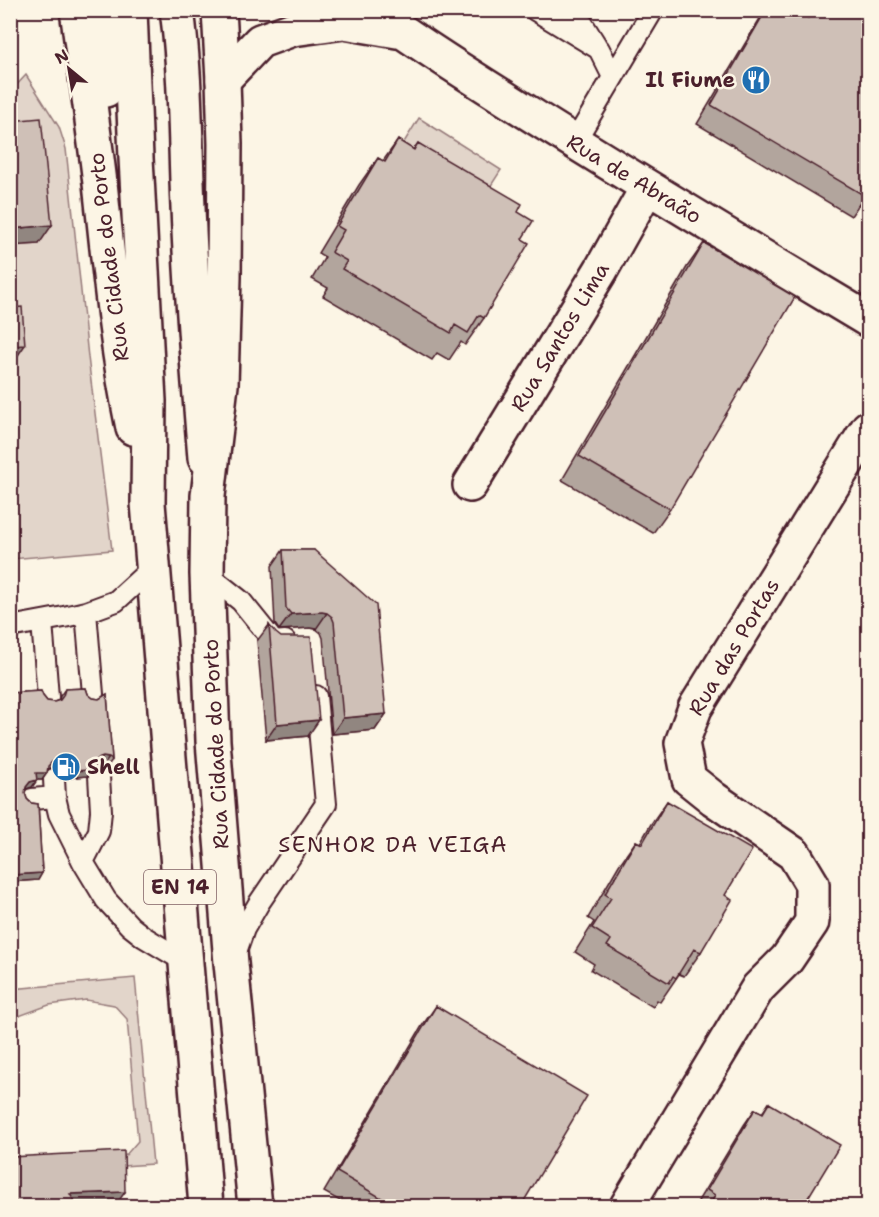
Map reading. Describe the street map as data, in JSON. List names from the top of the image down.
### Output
{
  "streets": {
    "main road": [
      "Rua de Abraão",
      "Rua Cidade do Porto",
      "Rua Santos Lima",
      "Rua das Portas",
      "EN 14"
    ]
  },
  "crossings": [
    ["Rua de Abraão", "Rua Cidade do Porto"],
    ["Rua de Abraão", "Rua Santos Lima"]
  ],
  "districts": ["SENHOR DA VEIGA"],
  "places": {
    "restaurant": ["Il Fiume"],
    "fuel station": ["Shell"]
  },
  "north": "top left"
}
